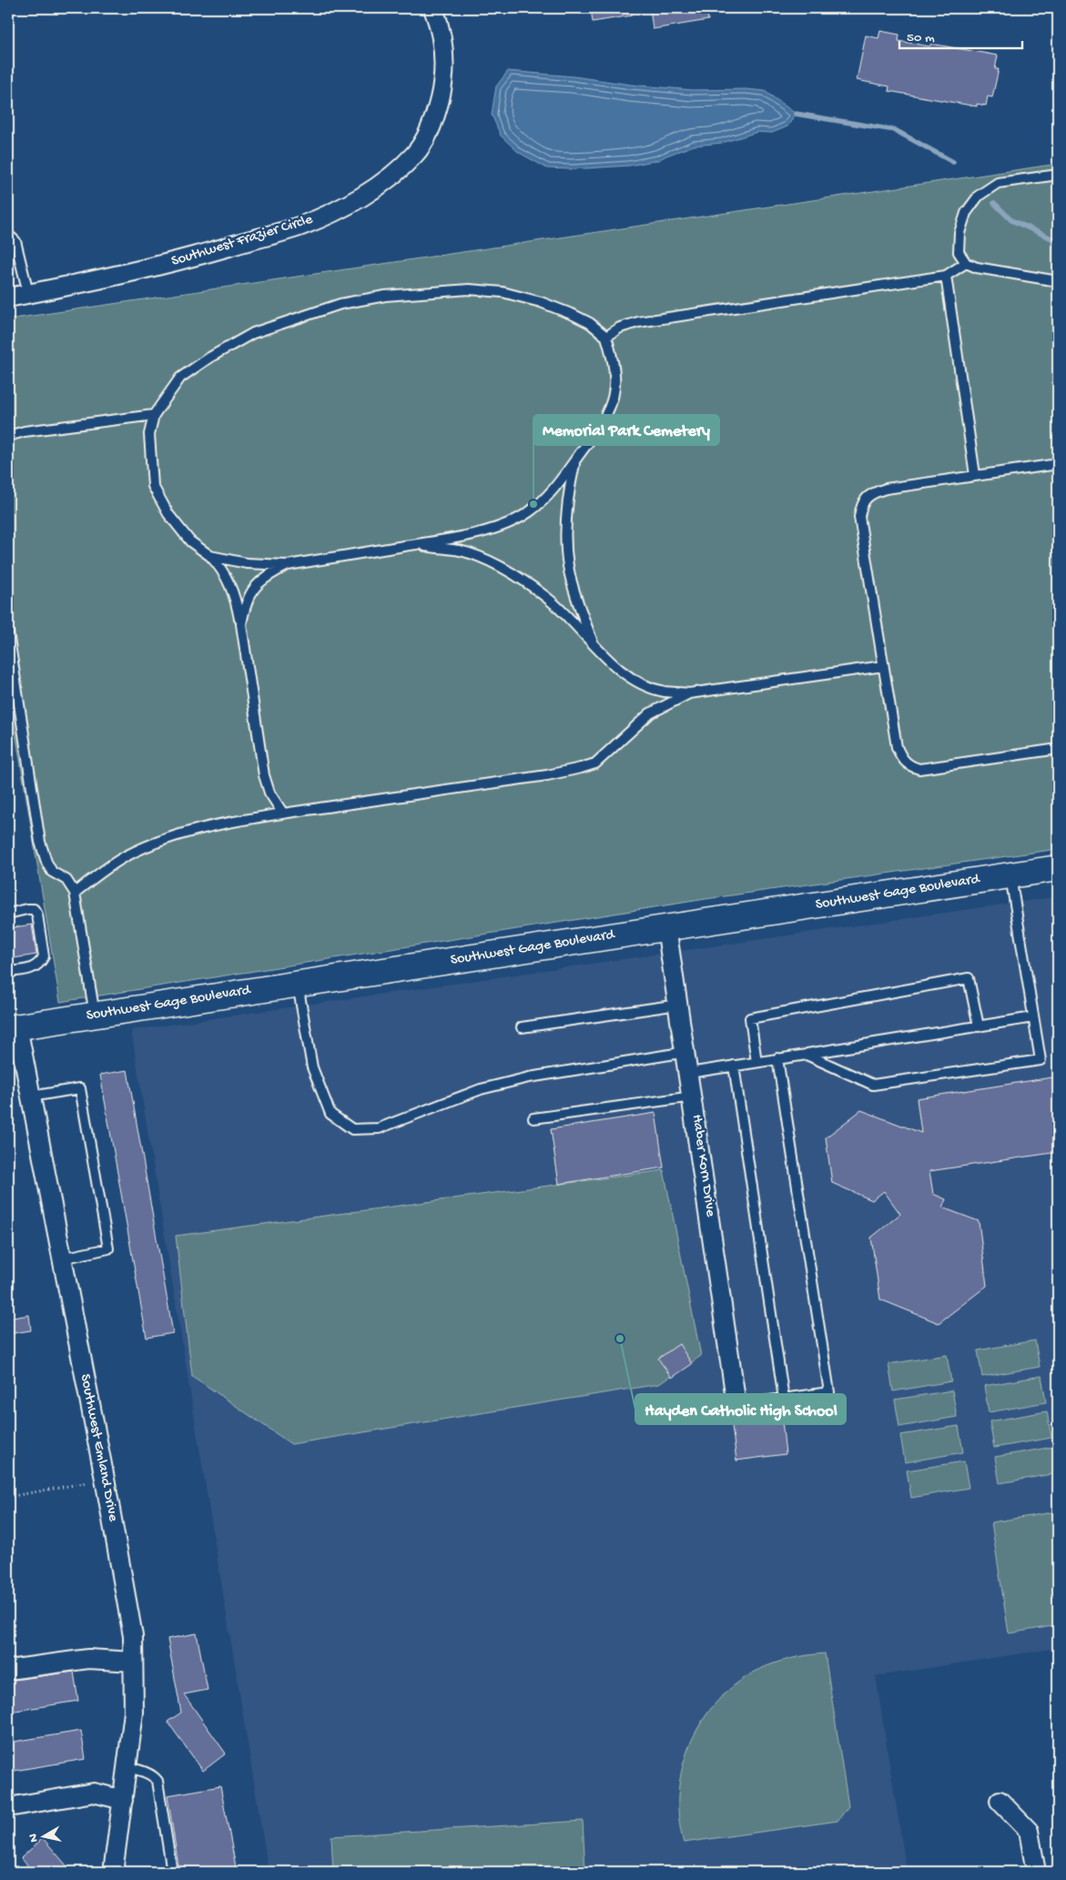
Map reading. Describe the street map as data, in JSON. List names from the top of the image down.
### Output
{
  "streets": {
    "main road": ["Southwest Gage Boulevard"],
    "street": ["Southwest Frazier Circle", "Haber Korn Drive", "Southwest Emland Drive"]
  },
  "crossings": [
    ["Southwest Gage Boulevard", "Haber Korn Drive"],
    ["Southwest Gage Boulevard", "Southwest Emland Drive"]
  ],
  "places": ["Memorial Park Cemetery", "Hayden Catholic High School"],
  "scale_bar": "50 m",
  "north": "left"
}
